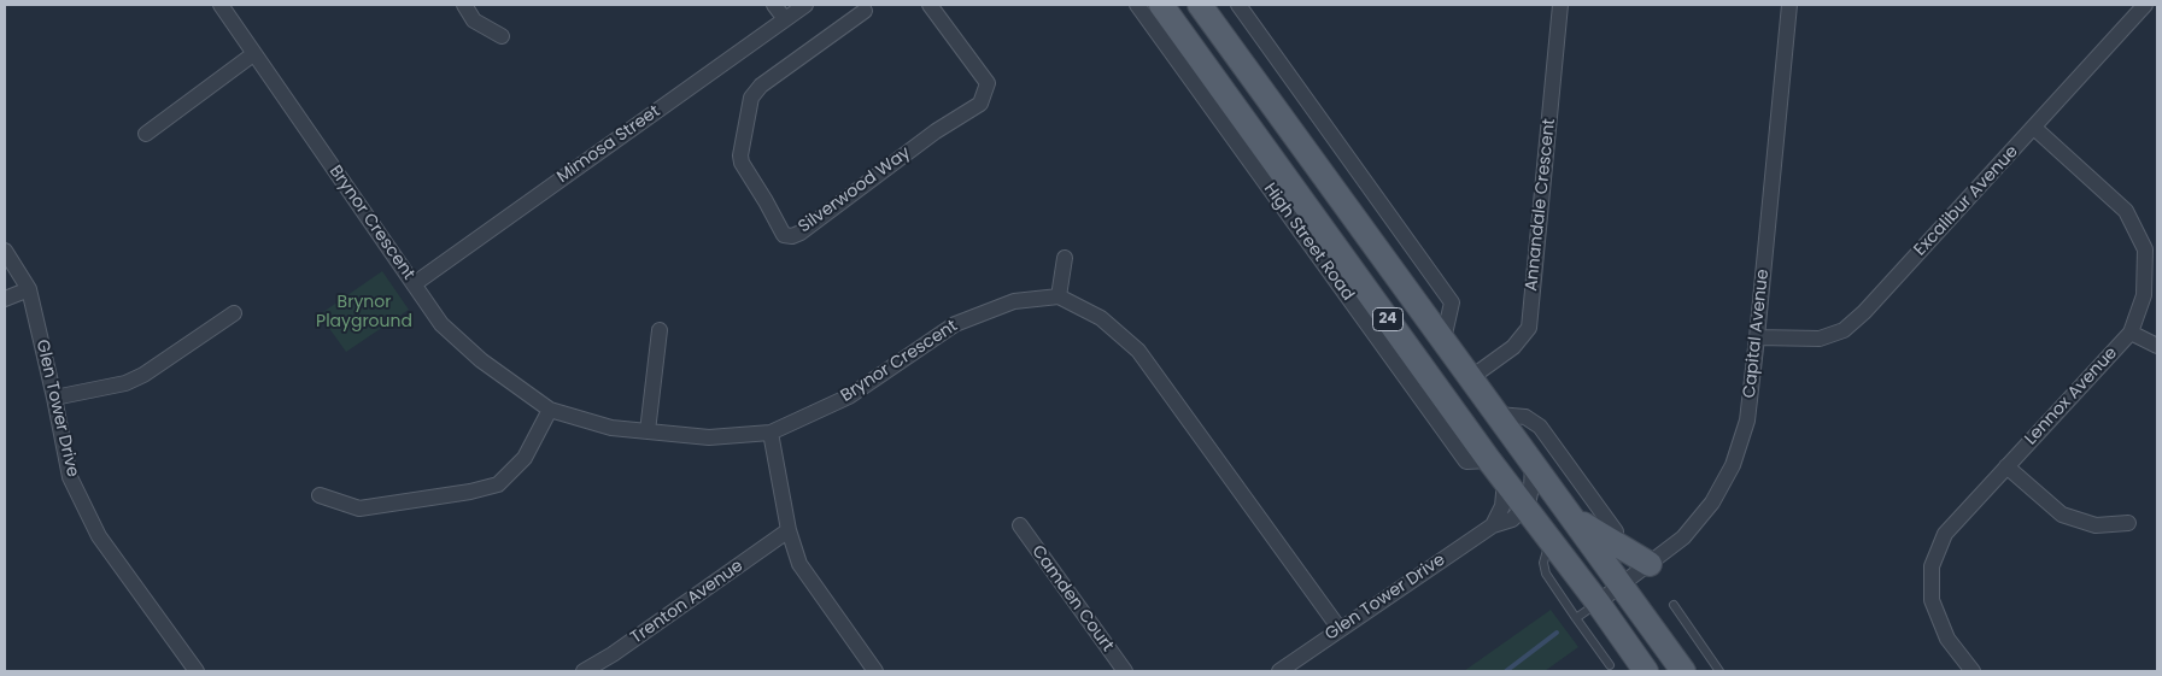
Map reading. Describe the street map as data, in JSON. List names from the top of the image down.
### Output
{
  "streets": {
    "main road": ["High Street Road", "24"],
    "street": [
      "Mimosa Street",
      "Silverwood Way",
      "Excalibur Avenue",
      "Annandale Crescent",
      "Brynor Crescent",
      "Capital Avenue",
      "Lennox Avenue",
      "Glen Tower Drive",
      "Camden Court",
      "Trenton Avenue"
    ]
  },
  "crossings": [
    ["Mimosa Street", "Brynor Crescent"],
    ["Excalibur Avenue", "Capital Avenue"],
    ["Excalibur Avenue", "Lennox Avenue"],
    ["Annandale Crescent", "24"],
    ["High Street Road", "Capital Avenue"],
    ["High Street Road", "Glen Tower Drive"],
    ["24", "Capital Avenue"]
  ],
  "parks": ["Brynor Playground"]
}
